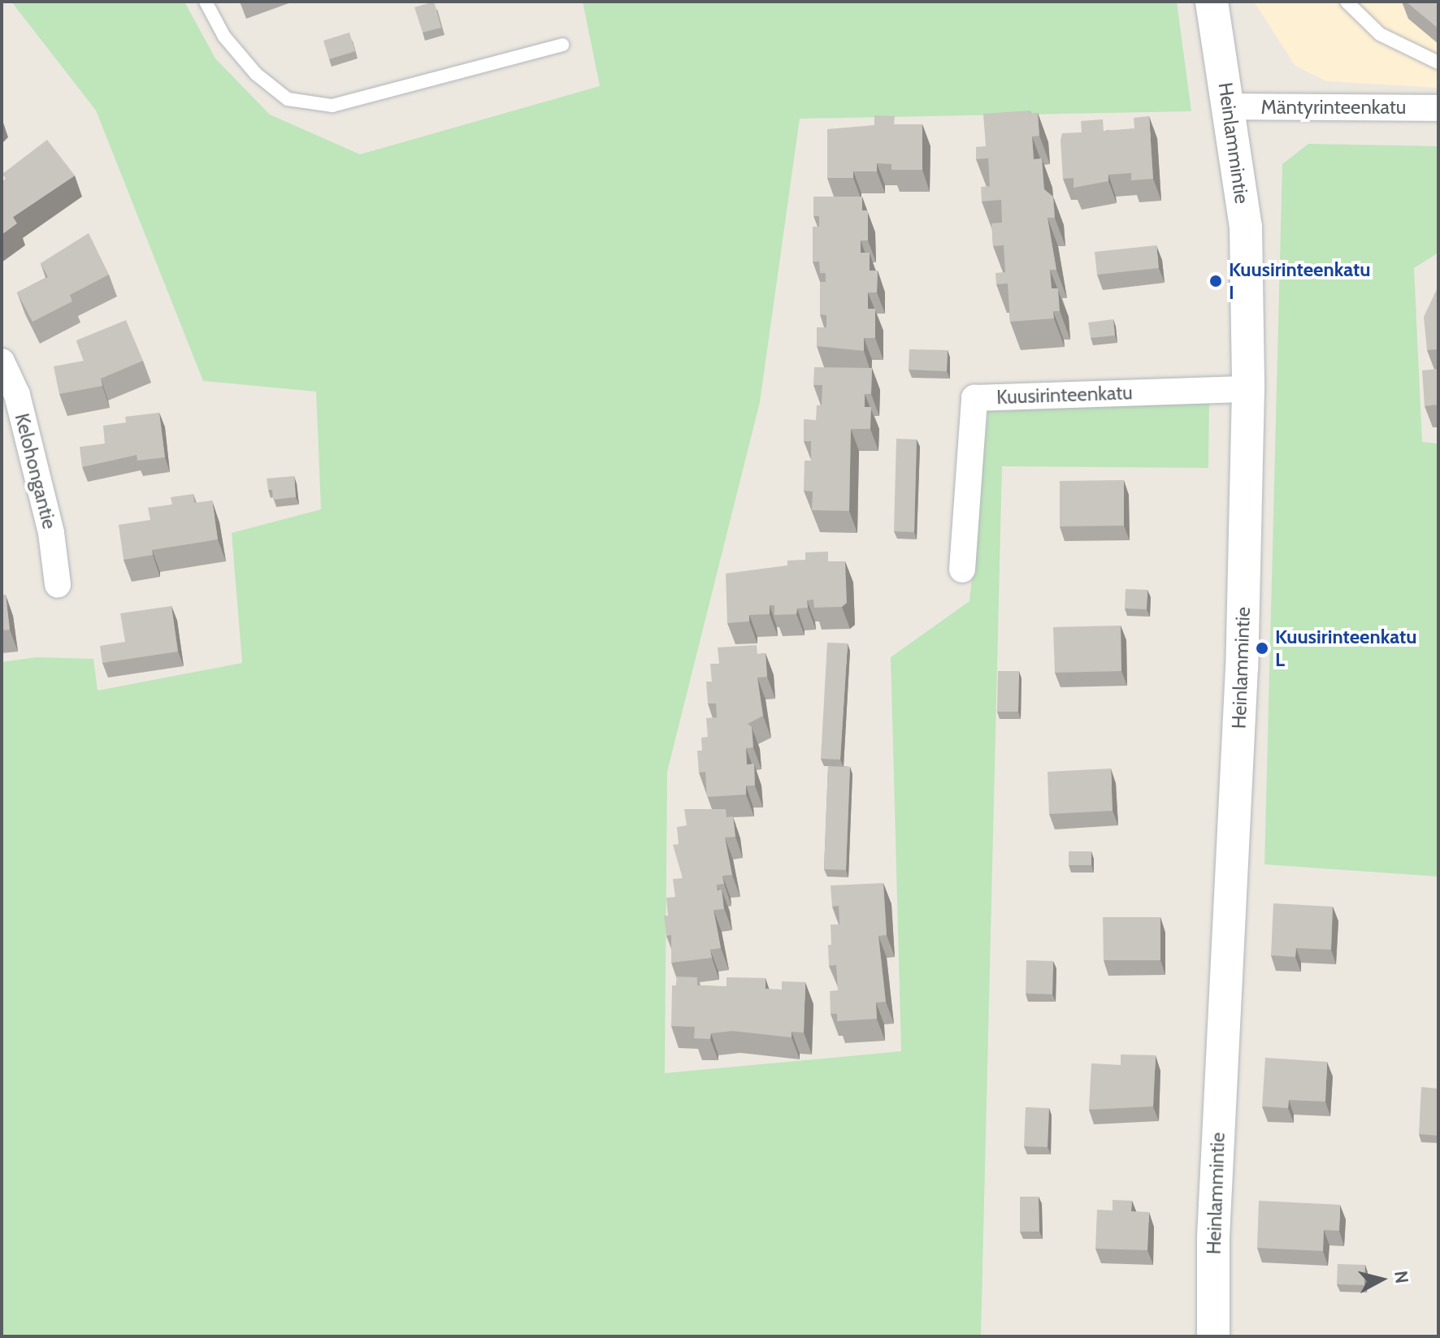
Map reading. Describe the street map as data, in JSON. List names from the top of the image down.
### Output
{
  "streets": {
    "street": [
      "Mäntyrinteenkatu",
      "Heinlammintie",
      "Kuusirinteenkatu",
      "Kelohongantie"
    ]
  },
  "crossings": [
    ["Mäntyrinteenkatu", "Heinlammintie"],
    ["Heinlammintie", "Kuusirinteenkatu"]
  ],
  "places": ["Kuusirinteenkatu I", "Kuusirinteenkatu L"],
  "north": "right"
}
